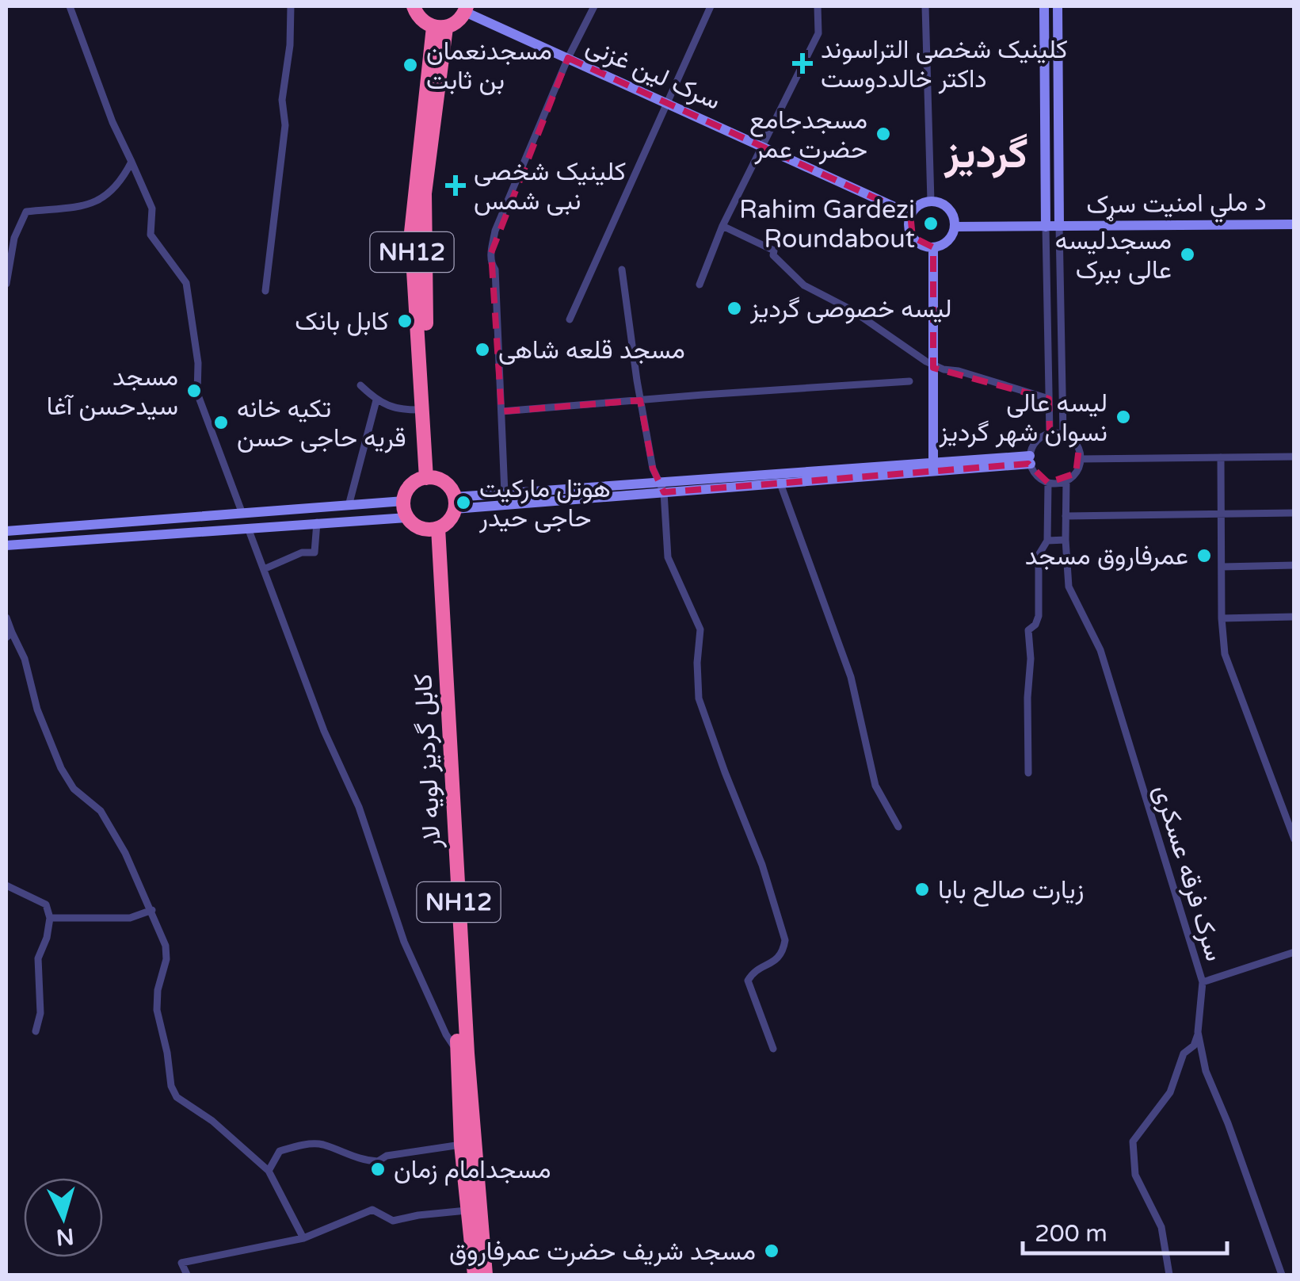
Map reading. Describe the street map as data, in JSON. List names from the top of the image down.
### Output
{
  "streets": {
    "highway": ["NH12", "کابل گردیز لویه لار"],
    "street": ["سرک لین غزنی", "د ملي امنیت سړک", "سرک فرقه عسکری"]
  },
  "crossings": [
    ["سرک لین غزنی", "د ملي امنیت سړک"],
    ["NH12", "کابل گردیز لویه لار"]
  ],
  "districts": ["گردیز"],
  "places": {
    "health": ["کلینیک شخصی التراسوند داکتر خالددوست", "کلینیک شخصی نبی شمس"],
    "other": [
      "مسجدنعمان بن ثابت",
      "مسجدجامع حضرت عمر",
      "Rahim Gardezi Roundabout",
      "مسجدلیسه عالی ببرک",
      "لیسه خصوصی گردیز",
      "کابل بانک",
      "مسجد قلعه شاهی",
      "مسجد سیدحسن آغا",
      "لیسه عالی نسوان شهر گردیز",
      "تکیه خانه قریه حاجی حسن",
      "هوتل مارکیت حاجی حیدر",
      "عمرفاروق مسجد",
      "زیارت صالح بابا",
      "مسجدامام زمان",
      "مسجد شریف حضرت عمرفاروق"
    ]
  },
  "scale_bar": "200 m",
  "north": "bottom"
}
